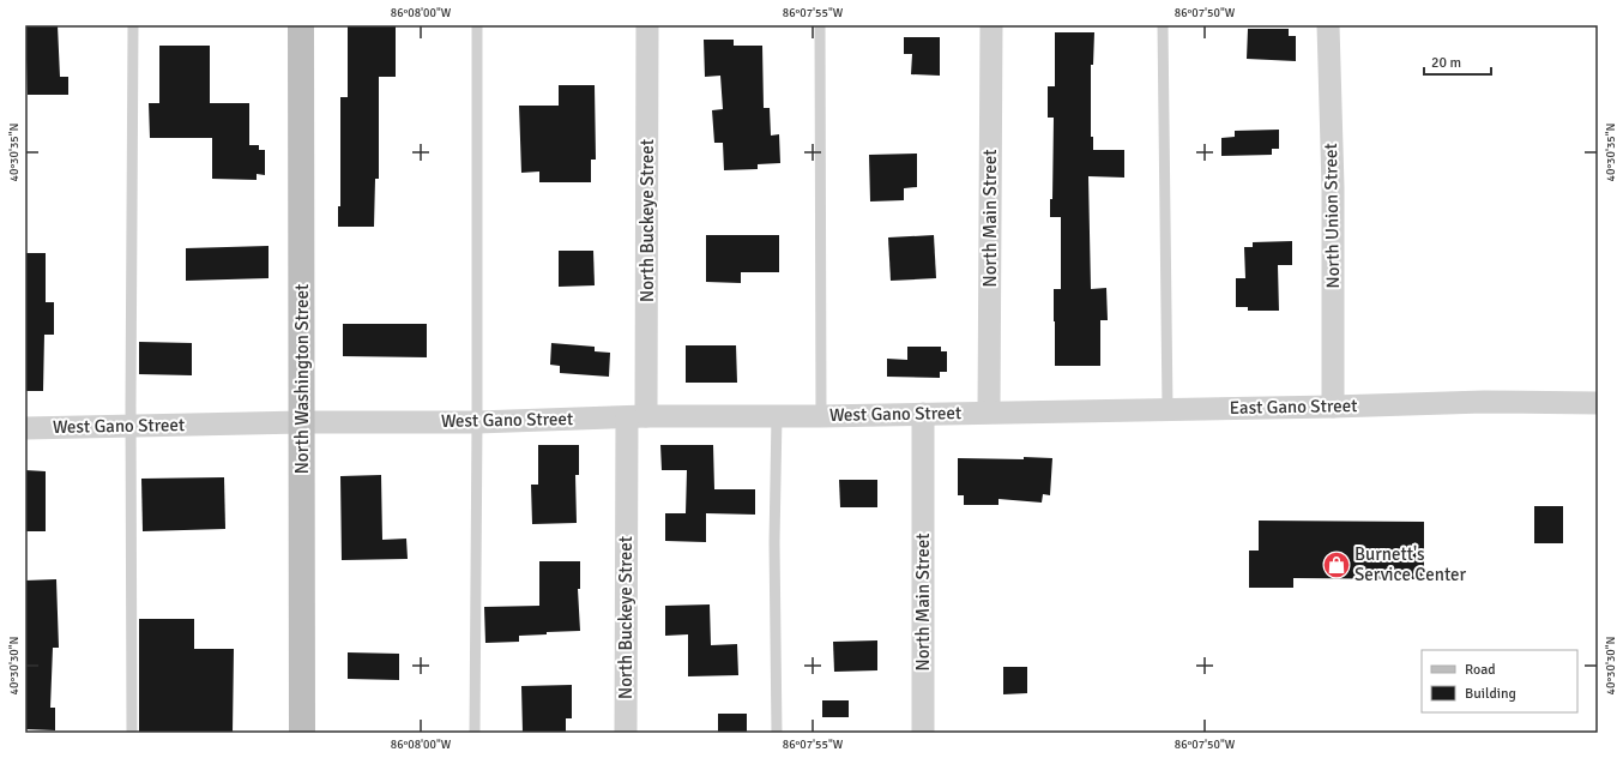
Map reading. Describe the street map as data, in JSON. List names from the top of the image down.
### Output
{
  "streets": {
    "main road": ["North Washington Street"],
    "street": [
      "North Union Street",
      "North Main Street",
      "North Buckeye Street",
      "East Gano Street",
      "West Gano Street"
    ]
  },
  "crossings": [
    ["North Union Street", "East Gano Street"],
    ["North Main Street", "East Gano Street"],
    ["North Main Street", "West Gano Street"],
    ["North Buckeye Street", "West Gano Street"],
    ["North Washington Street", "West Gano Street"],
    ["East Gano Street", "West Gano Street"]
  ],
  "places": {
    "shop": ["Burnett's Service Center"]
  },
  "legend": ["Road", "Building"],
  "scale_bar": "20 m",
  "coordinates": [
    "86°08'00\"W",
    "86°07'55\"W",
    "86°07'50\"W",
    "40°30'35\"N",
    "40°30'30\"N"
  ]
}
